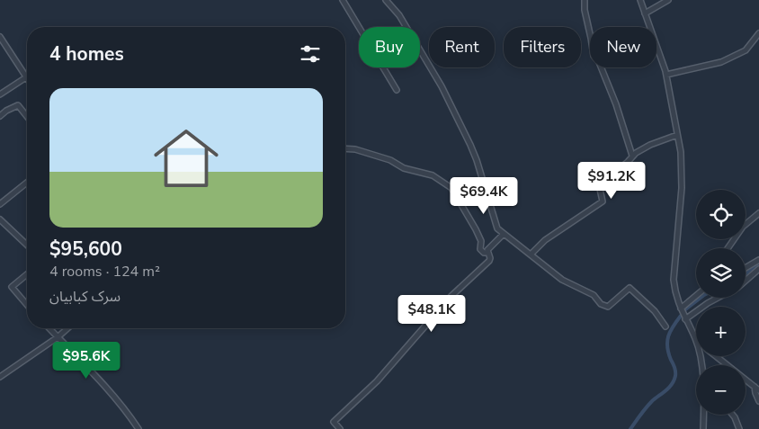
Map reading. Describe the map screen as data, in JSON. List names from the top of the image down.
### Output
{
  "page": {
    "chip": [
      "Buy",
      "Rent",
      "Filters",
      "New"
    ],
    "heading": "4 homes",
    "list": [
      {
        "name": "$95,600",
        "note": "4 rooms · 124 m² · سرک کبابیان"
      }
    ],
    "price": [
      "$91.2K",
      "$69.4K",
      "$48.1K",
      "$95.6K"
    ],
    "map_buttons": ["+", "−"]
  }
}
